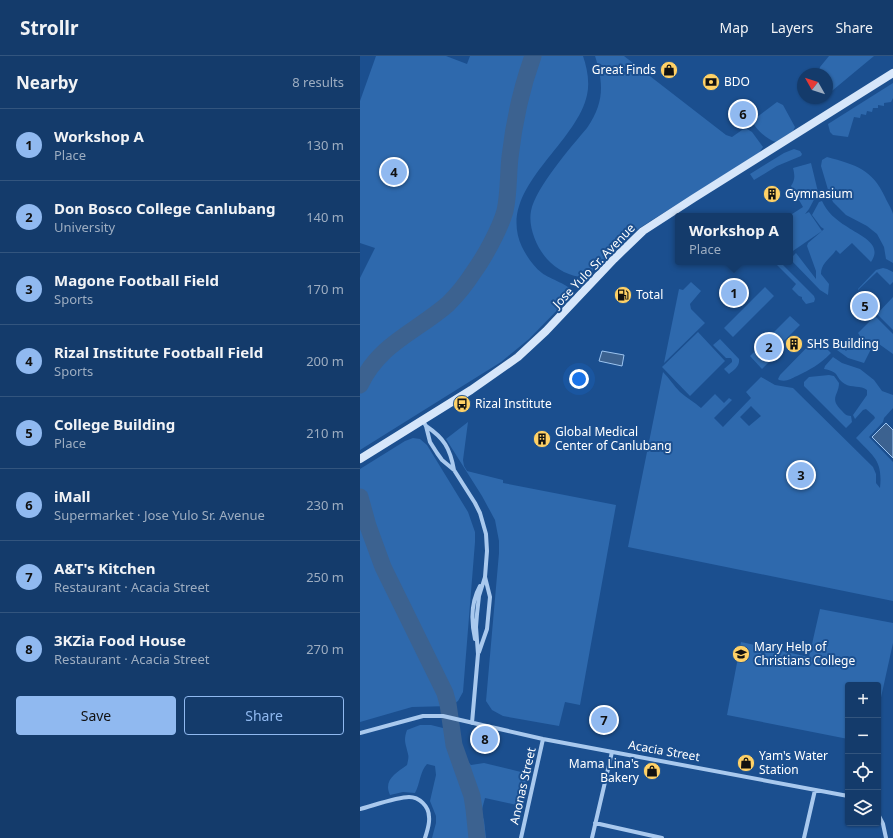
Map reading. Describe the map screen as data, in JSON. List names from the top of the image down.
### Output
{
  "streets": {
    "street": ["Jose Yulo Sr. Avenue", "Acacia Street", "Anonas Street"]
  },
  "crossings": [
    ["Acacia Street", "Anonas Street"]
  ],
  "places": {
    "shop": ["Great Finds", "Yam's Water Station", "Mama Lina's Bakery"],
    "bank": ["BDO"],
    "building": ["Gymnasium", "SHS Building", "Global Medical Center of Canlubang"],
    "fuel station": ["Total"],
    "bus stop": ["Rizal Institute"],
    "school or university": ["Mary Help of Christians College"]
  },
  "north": "top left",
  "page": {
    "header": "Strollr",
    "nav": ["Map", "Layers", "Share"],
    "heading": ["Nearby", "8 results"],
    "pins": [
      "6",
      "4",
      "1",
      "5",
      "2",
      "3",
      "7",
      "8"
    ],
    "list": [
      {
        "mark": "1",
        "name": "Workshop A",
        "note": "Place",
        "value": "130 m"
      },
      {
        "mark": "2",
        "name": "Don Bosco College Canlubang",
        "note": "University",
        "value": "140 m"
      },
      {
        "mark": "3",
        "name": "Magone Football Field",
        "note": "Sports",
        "value": "170 m"
      },
      {
        "mark": "4",
        "name": "Rizal Institute Football Field",
        "note": "Sports",
        "value": "200 m"
      },
      {
        "mark": "5",
        "name": "College Building",
        "note": "Place",
        "value": "210 m"
      },
      {
        "mark": "6",
        "name": "iMall",
        "note": "Supermarket · Jose Yulo Sr. Avenue",
        "value": "230 m"
      },
      {
        "mark": "7",
        "name": "A&T's Kitchen",
        "note": "Restaurant · Acacia Street",
        "value": "250 m"
      },
      {
        "mark": "8",
        "name": "3KZia Food House",
        "note": "Restaurant · Acacia Street",
        "value": "270 m"
      }
    ],
    "popup": ["Workshop A", "Place"],
    "map_buttons": ["+", "−"],
    "buttons": ["Save", "Share"]
  }
}
